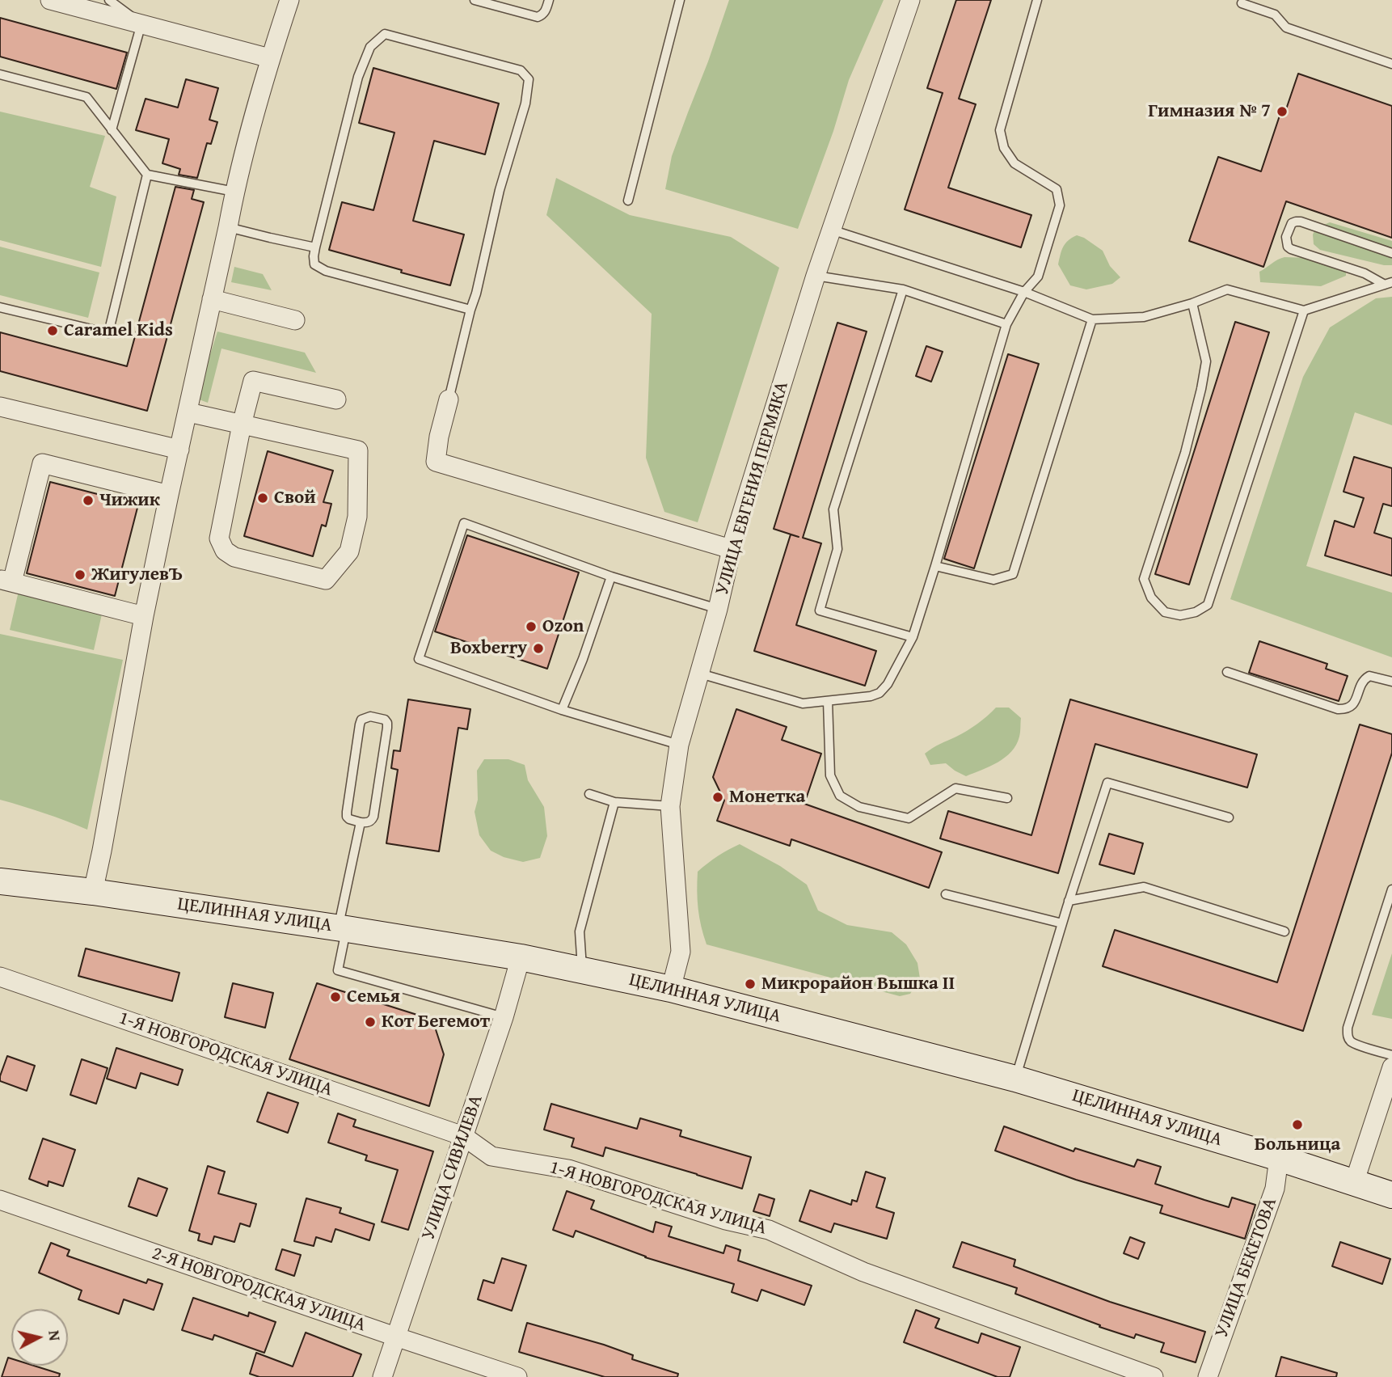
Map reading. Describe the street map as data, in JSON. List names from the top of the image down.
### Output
{
  "streets": {
    "main road": ["ЦЕЛИННАЯ УЛИЦА"],
    "street": [
      "УЛИЦА ЕВГЕНИЯ ПЕРМЯКА",
      "1-Я НОВГОРОДСКАЯ УЛИЦА",
      "УЛИЦА СИВИЛЕВА",
      "УЛИЦА БЕКЕТОВА",
      "2-Я НОВГОРОДСКАЯ УЛИЦА"
    ]
  },
  "crossings": [
    ["УЛИЦА ЕВГЕНИЯ ПЕРМЯКА", "ЦЕЛИННАЯ УЛИЦА"],
    ["ЦЕЛИННАЯ УЛИЦА", "УЛИЦА СИВИЛЕВА"],
    ["ЦЕЛИННАЯ УЛИЦА", "УЛИЦА БЕКЕТОВА"],
    ["1-Я НОВГОРОДСКАЯ УЛИЦА", "УЛИЦА СИВИЛЕВА"],
    ["УЛИЦА СИВИЛЕВА", "2-Я НОВГОРОДСКАЯ УЛИЦА"]
  ],
  "places": [
    "Гимназия № 7",
    "Caramel Kids",
    "Свой",
    "Чижик",
    "ЖигулевЪ",
    "Ozon",
    "Boxberry",
    "Монетка",
    "Микрорайон Вышка II",
    "Семья",
    "Кот Бегемот",
    "Больница"
  ],
  "north": "right"
}
